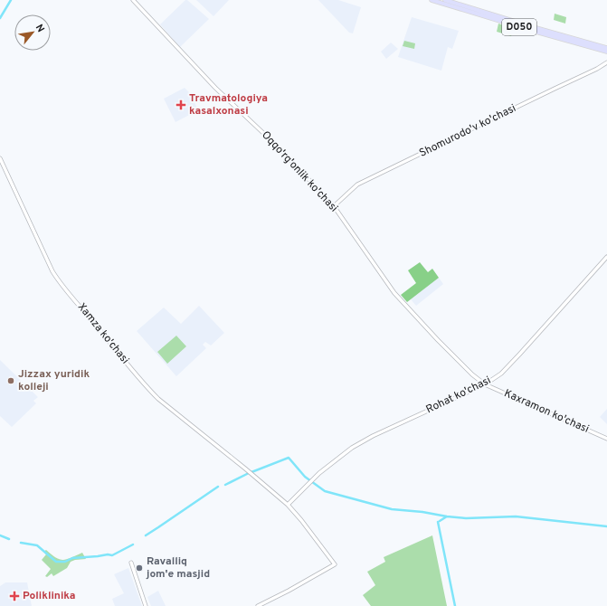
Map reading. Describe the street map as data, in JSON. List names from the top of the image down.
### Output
{
  "streets": {
    "main road": ["D050"],
    "street": [
      "Shomurodo'v ko'chasi",
      "Oqqo'rg'onlik ko'chasi",
      "Xamza ko'chasi",
      "Rohat ko'chasi",
      "Kaxramon ko'chasi"
    ]
  },
  "crossings": [
    ["Shomurodo'v ko'chasi", "Oqqo'rg'onlik ko'chasi"],
    ["Oqqo'rg'onlik ko'chasi", "Rohat ko'chasi"],
    ["Oqqo'rg'onlik ko'chasi", "Kaxramon ko'chasi"],
    ["Xamza ko'chasi", "Rohat ko'chasi"],
    ["Rohat ko'chasi", "Kaxramon ko'chasi"]
  ],
  "places": {
    "health": ["Travmatologiya kasalxonasi", "Poliklinika"],
    "other": ["Jizzax yuridik kolleji", "Ravalliq jom'e masjid"]
  },
  "north": "top right"
}
